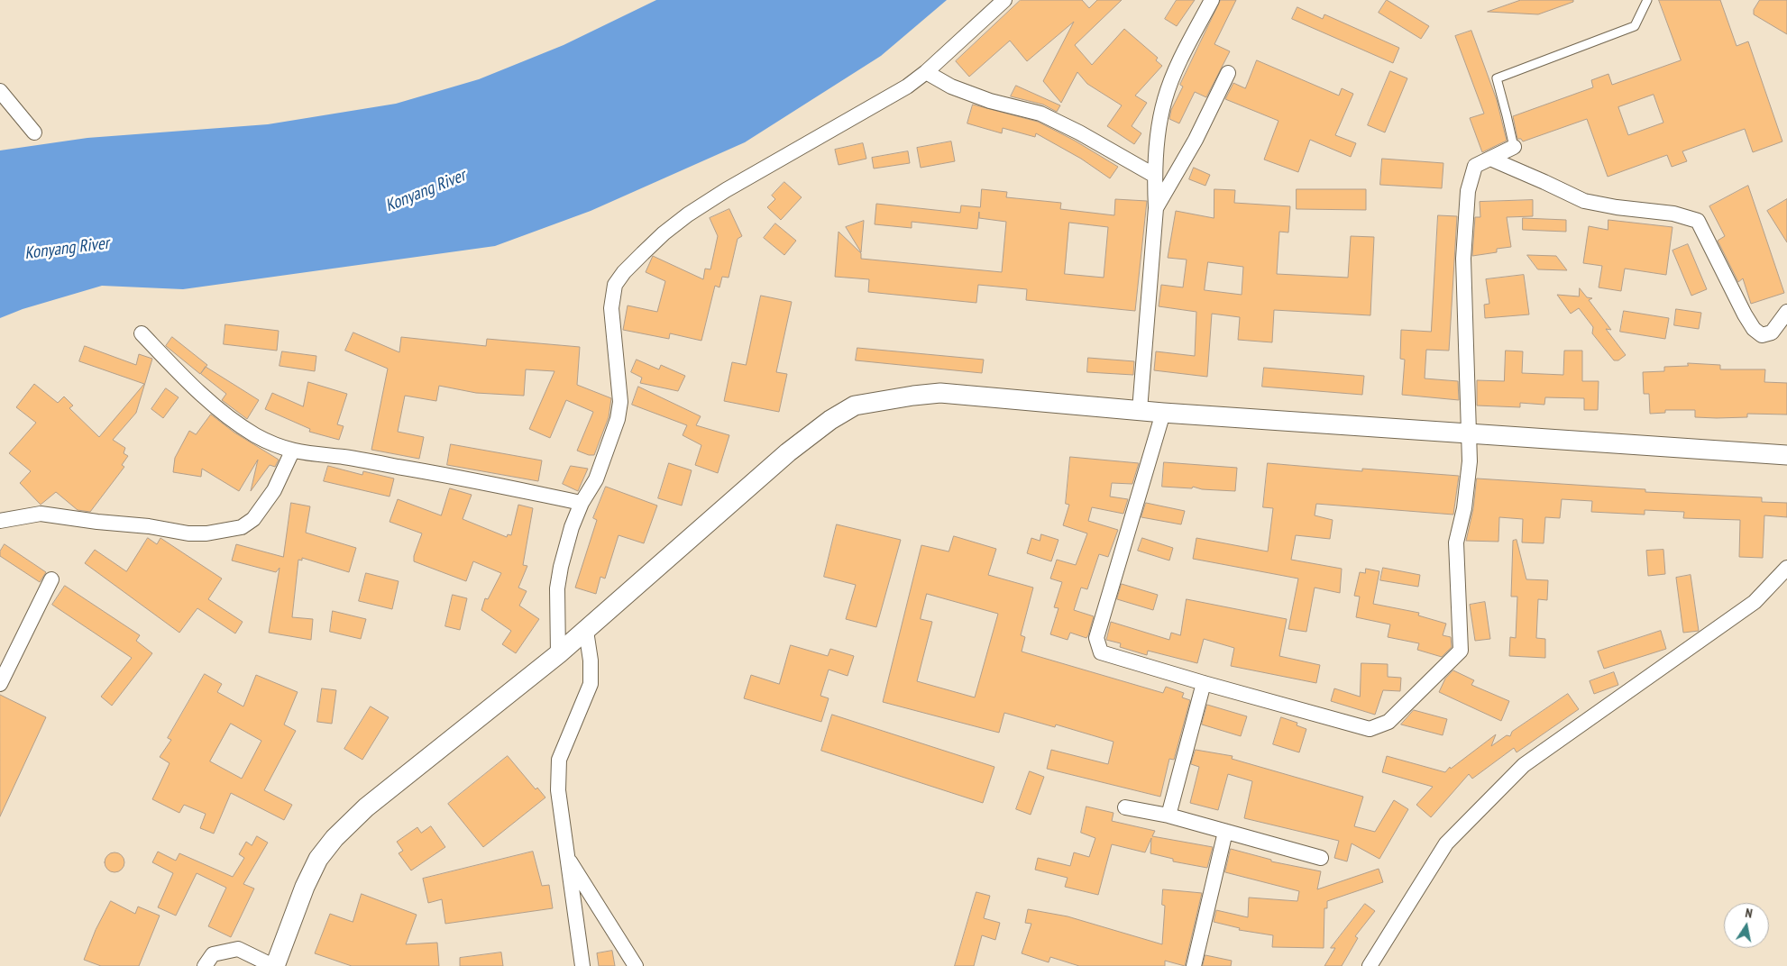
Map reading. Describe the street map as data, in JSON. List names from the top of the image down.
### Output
{
  "water": ["Konyang River"],
  "north": "top"
}
